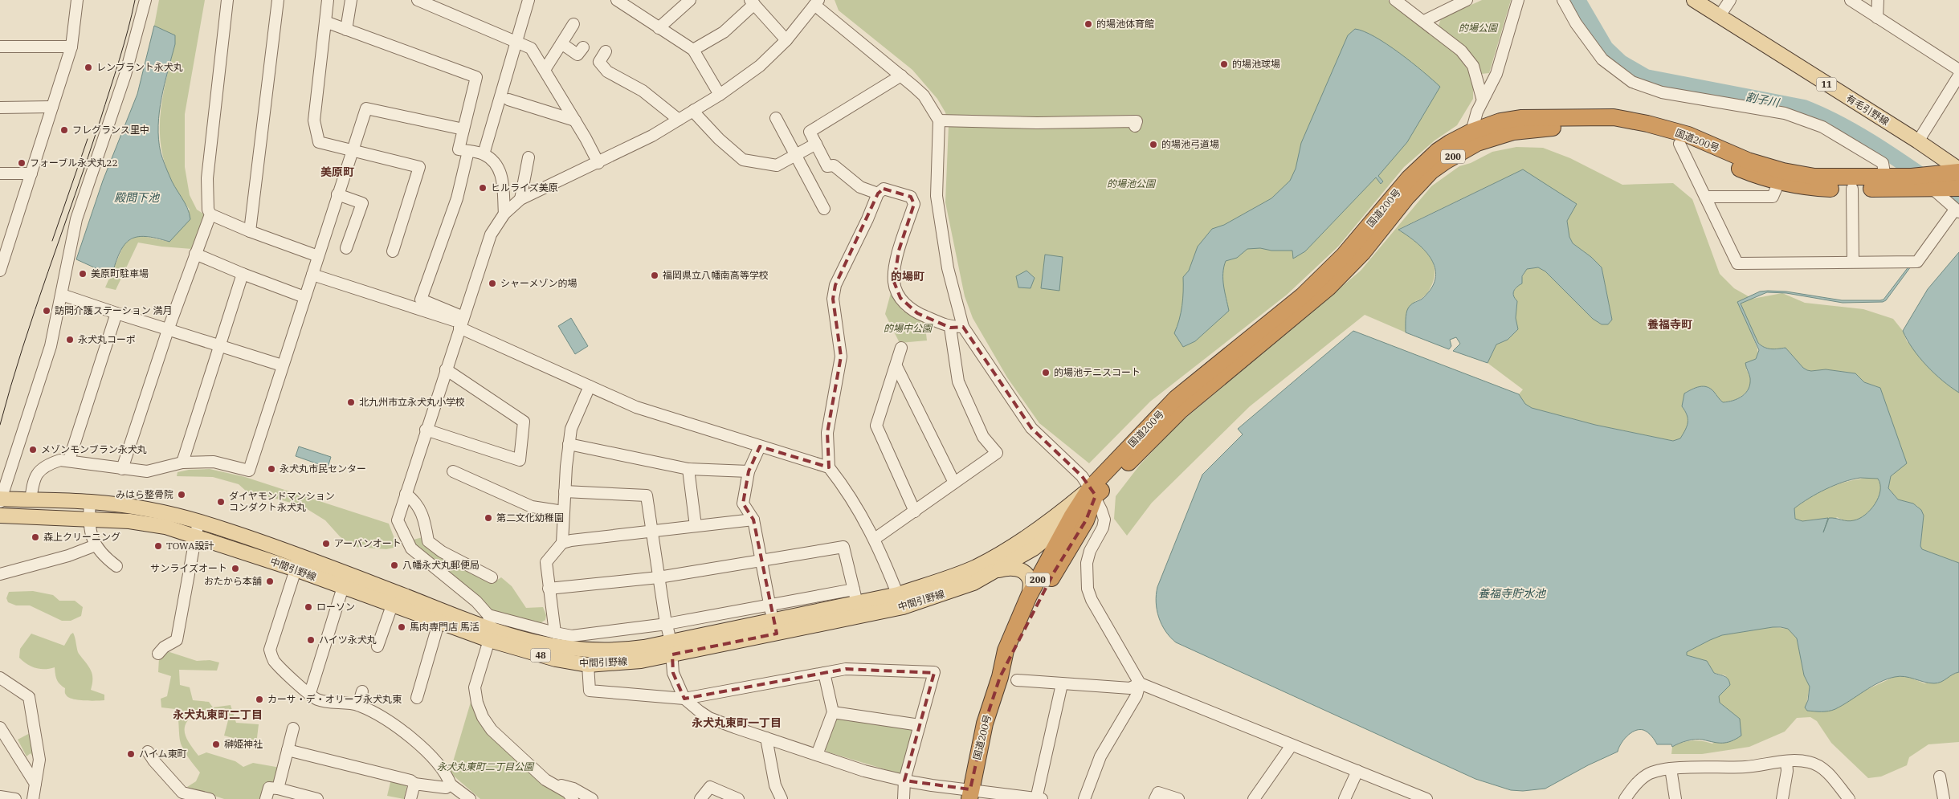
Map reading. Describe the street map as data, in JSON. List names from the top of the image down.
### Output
{
  "streets": {
    "highway": ["国道200号", "200"],
    "main road": [
      "11",
      "有毛引野線",
      "中間引野線",
      "48"
    ]
  },
  "crossings": [
    ["有毛引野線", "国道200号"],
    ["国道200号", "中間引野線"]
  ],
  "districts": [
    "美原町",
    "的場町",
    "養福寺町",
    "永犬丸東町二丁目",
    "永犬丸東町一丁目"
  ],
  "water": ["割子川", "殿問下池", "養福寺貯水池"],
  "parks": [
    "的場公園",
    "的場池公園",
    "的場中公園",
    "永犬丸東町二丁目公園"
  ],
  "places": [
    "的場池体育館",
    "的場池球場",
    "レンブラント永犬丸",
    "フレグランス里中",
    "的場池弓道場",
    "フォーブル永犬丸22",
    "ヒルライズ美原",
    "美原町駐車場",
    "福岡県立八幡南高等学校",
    "シャーメゾン的場",
    "訪問介護ステーション 満月",
    "永犬丸コーポ",
    "的場池テニスコート",
    "北九州市立永犬丸小学校",
    "メゾンモンブラン永犬丸",
    "永犬丸市民センター",
    "みはら整骨院",
    "ダイヤモンドマンション コンダクト永犬丸",
    "第二文化幼稚園",
    "森上クリーニング",
    "アーバンオート",
    "TOWA設計",
    "八幡永犬丸郵便局",
    "サンライズオート",
    "おたから本舗",
    "ローソン",
    "馬肉専門店 馬活",
    "ハイツ永犬丸",
    "カーサ・デ・オリーブ永犬丸東",
    "榊姫神社",
    "ハイム東町"
  ]
}
